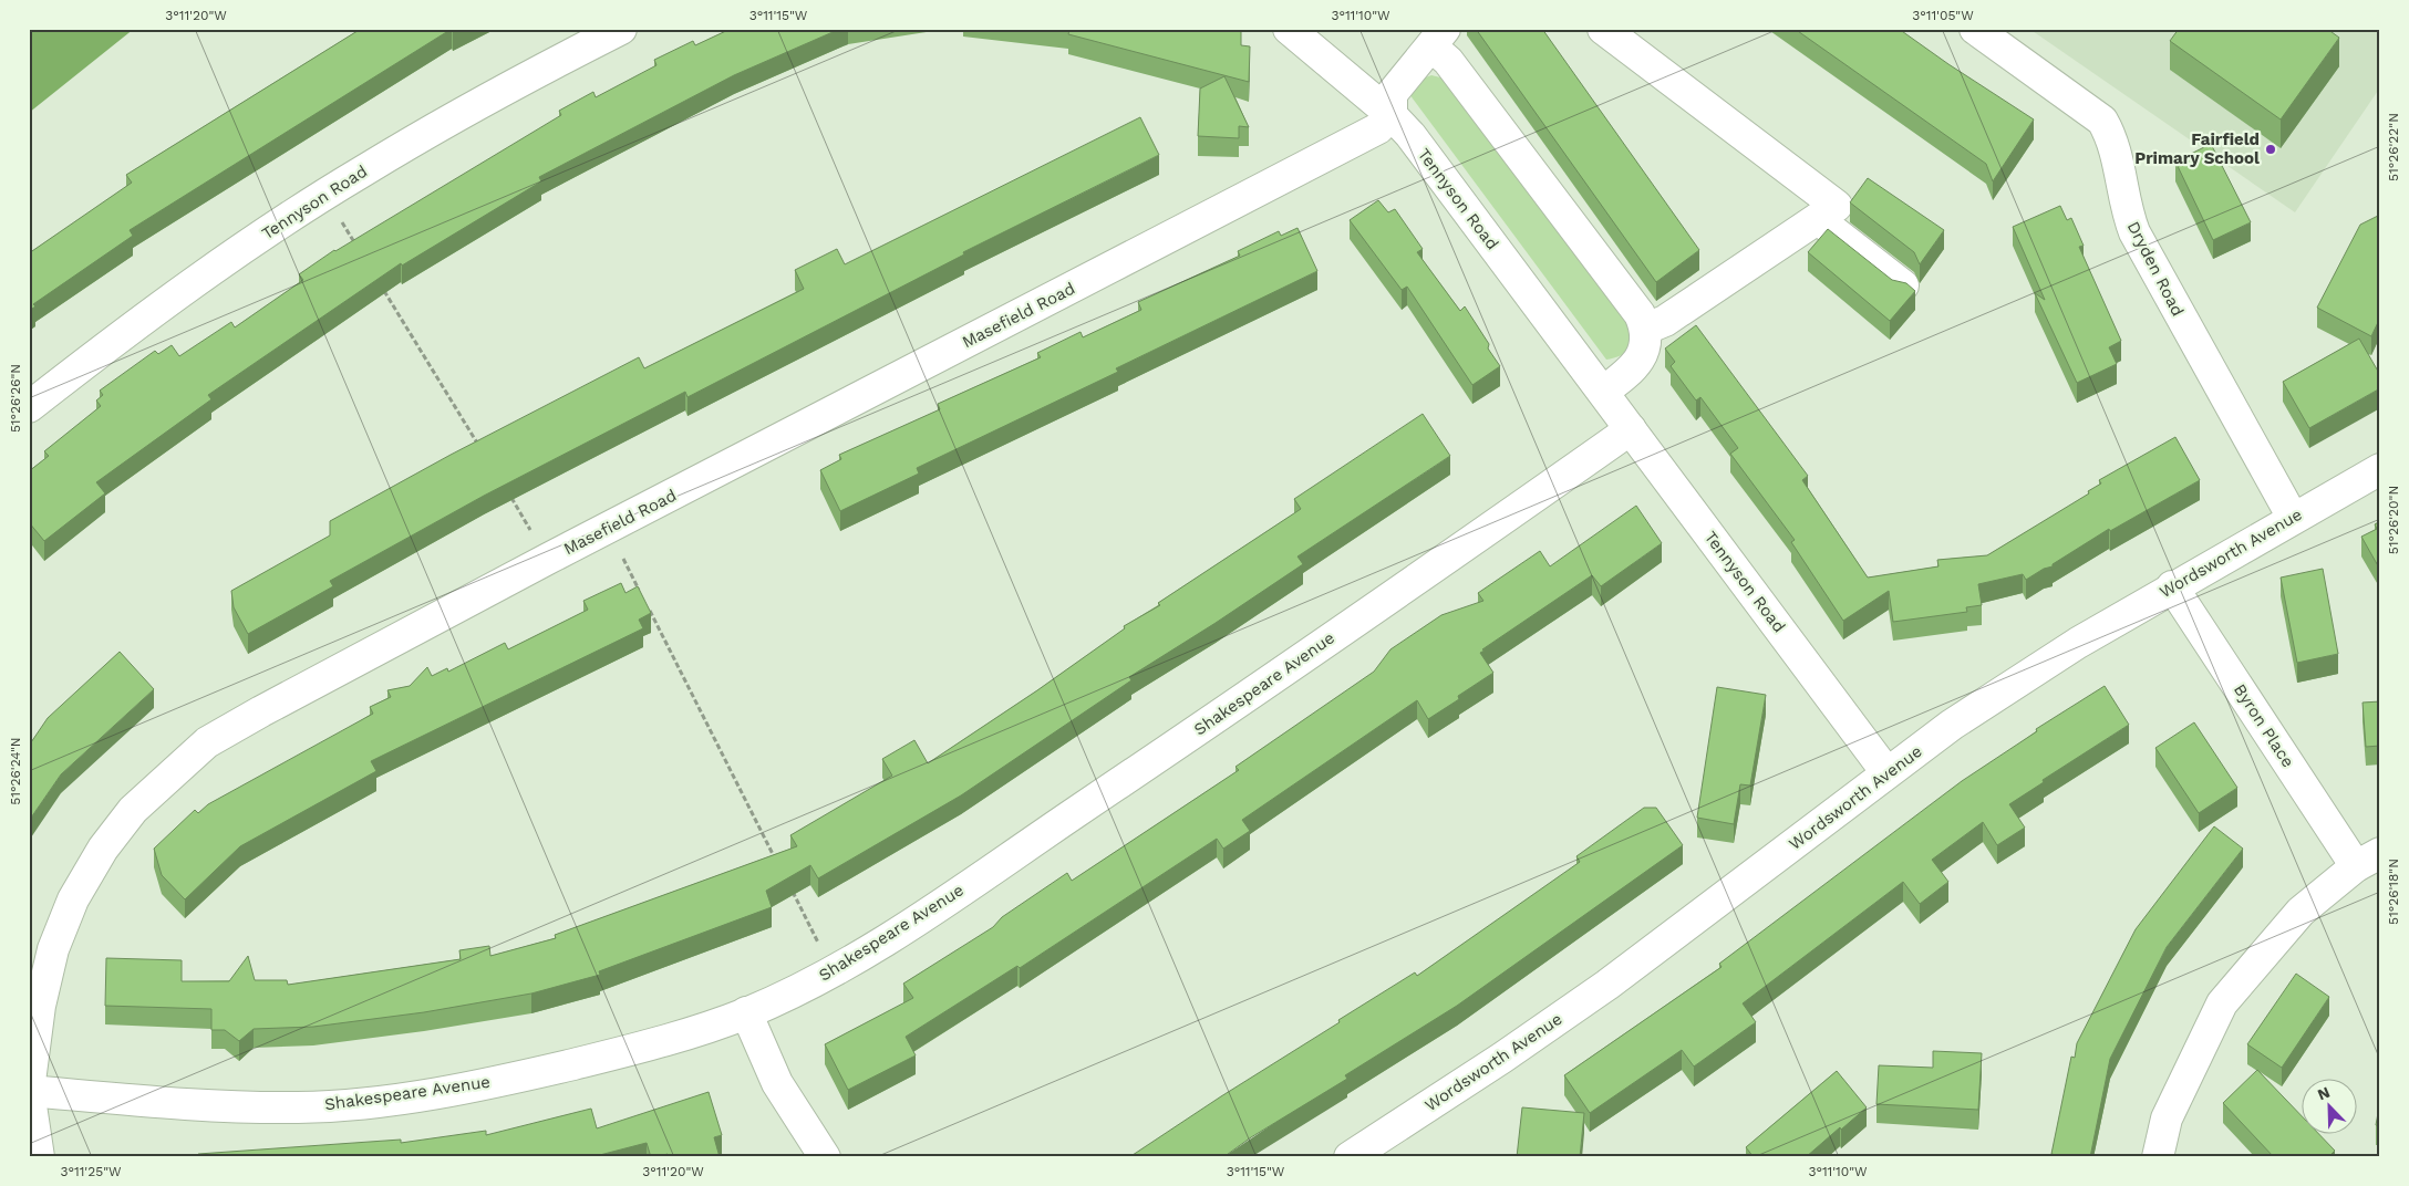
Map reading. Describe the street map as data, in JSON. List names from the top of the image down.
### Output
{
  "streets": {
    "street": [
      "Tennyson Road",
      "Dryden Road",
      "Masefield Road",
      "Wordsworth Avenue",
      "Shakespeare Avenue",
      "Byron Place"
    ]
  },
  "crossings": [
    ["Tennyson Road", "Masefield Road"],
    ["Tennyson Road", "Wordsworth Avenue"],
    ["Tennyson Road", "Shakespeare Avenue"],
    ["Dryden Road", "Wordsworth Avenue"],
    ["Masefield Road", "Shakespeare Avenue"],
    ["Wordsworth Avenue", "Byron Place"]
  ],
  "places": ["Fairfield Primary School"],
  "north": "top left",
  "coordinates": [
    "3°11'20\"W",
    "3°11'15\"W",
    "3°11'10\"W",
    "3°11'05\"W",
    "51°26'22\"N",
    "51°26'26\"N",
    "51°26'20\"N",
    "51°26'24\"N",
    "51°26'18\"N",
    "3°11'25\"W"
  ]
}
